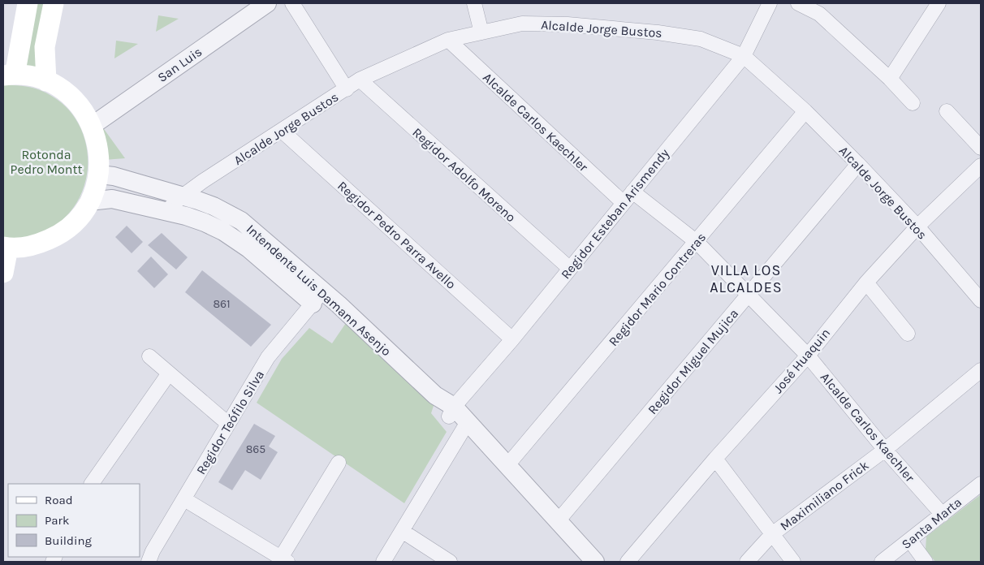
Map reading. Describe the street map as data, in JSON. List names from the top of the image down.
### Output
{
  "streets": {
    "street": [
      "Alcalde Jorge Bustos",
      "San Luis",
      "Alcalde Carlos Kaechler",
      "Regidor Adolfo Moreno",
      "Regidor Esteban Arismendy",
      "Regidor Pedro Parra Avello",
      "Regidor Mario Contreras",
      "Intendente Luis Damann Asenjo",
      "José Huaquin",
      "Regidor Miguel Mujica",
      "Regidor Teófilo Silva",
      "Maximiliano Frick",
      "Santa Marta"
    ]
  },
  "crossings": [
    ["Alcalde Jorge Bustos", "Alcalde Carlos Kaechler"],
    ["Alcalde Jorge Bustos", "Regidor Adolfo Moreno"],
    ["Alcalde Jorge Bustos", "Regidor Esteban Arismendy"],
    ["Alcalde Jorge Bustos", "Regidor Pedro Parra Avello"],
    ["Alcalde Jorge Bustos", "Regidor Mario Contreras"],
    ["Alcalde Jorge Bustos", "Intendente Luis Damann Asenjo"],
    ["Alcalde Jorge Bustos", "José Huaquin"],
    ["Alcalde Jorge Bustos", "Regidor Miguel Mujica"],
    ["Alcalde Carlos Kaechler", "Regidor Esteban Arismendy"],
    ["Alcalde Carlos Kaechler", "Regidor Mario Contreras"],
    ["Alcalde Carlos Kaechler", "José Huaquin"],
    ["Alcalde Carlos Kaechler", "Regidor Miguel Mujica"],
    ["Alcalde Carlos Kaechler", "Maximiliano Frick"],
    ["Alcalde Carlos Kaechler", "Santa Marta"],
    ["Regidor Adolfo Moreno", "Regidor Esteban Arismendy"],
    ["Regidor Esteban Arismendy", "Regidor Pedro Parra Avello"],
    ["Regidor Esteban Arismendy", "Intendente Luis Damann Asenjo"],
    ["Regidor Mario Contreras", "Intendente Luis Damann Asenjo"],
    ["Intendente Luis Damann Asenjo", "Regidor Miguel Mujica"],
    ["Intendente Luis Damann Asenjo", "Regidor Teófilo Silva"]
  ],
  "districts": ["VILLA LOS ALCALDES"],
  "parks": ["Rotonda Pedro Montt"],
  "house_numbers": ["861", "865"],
  "legend": ["Road", "Park", "Building"]
}
